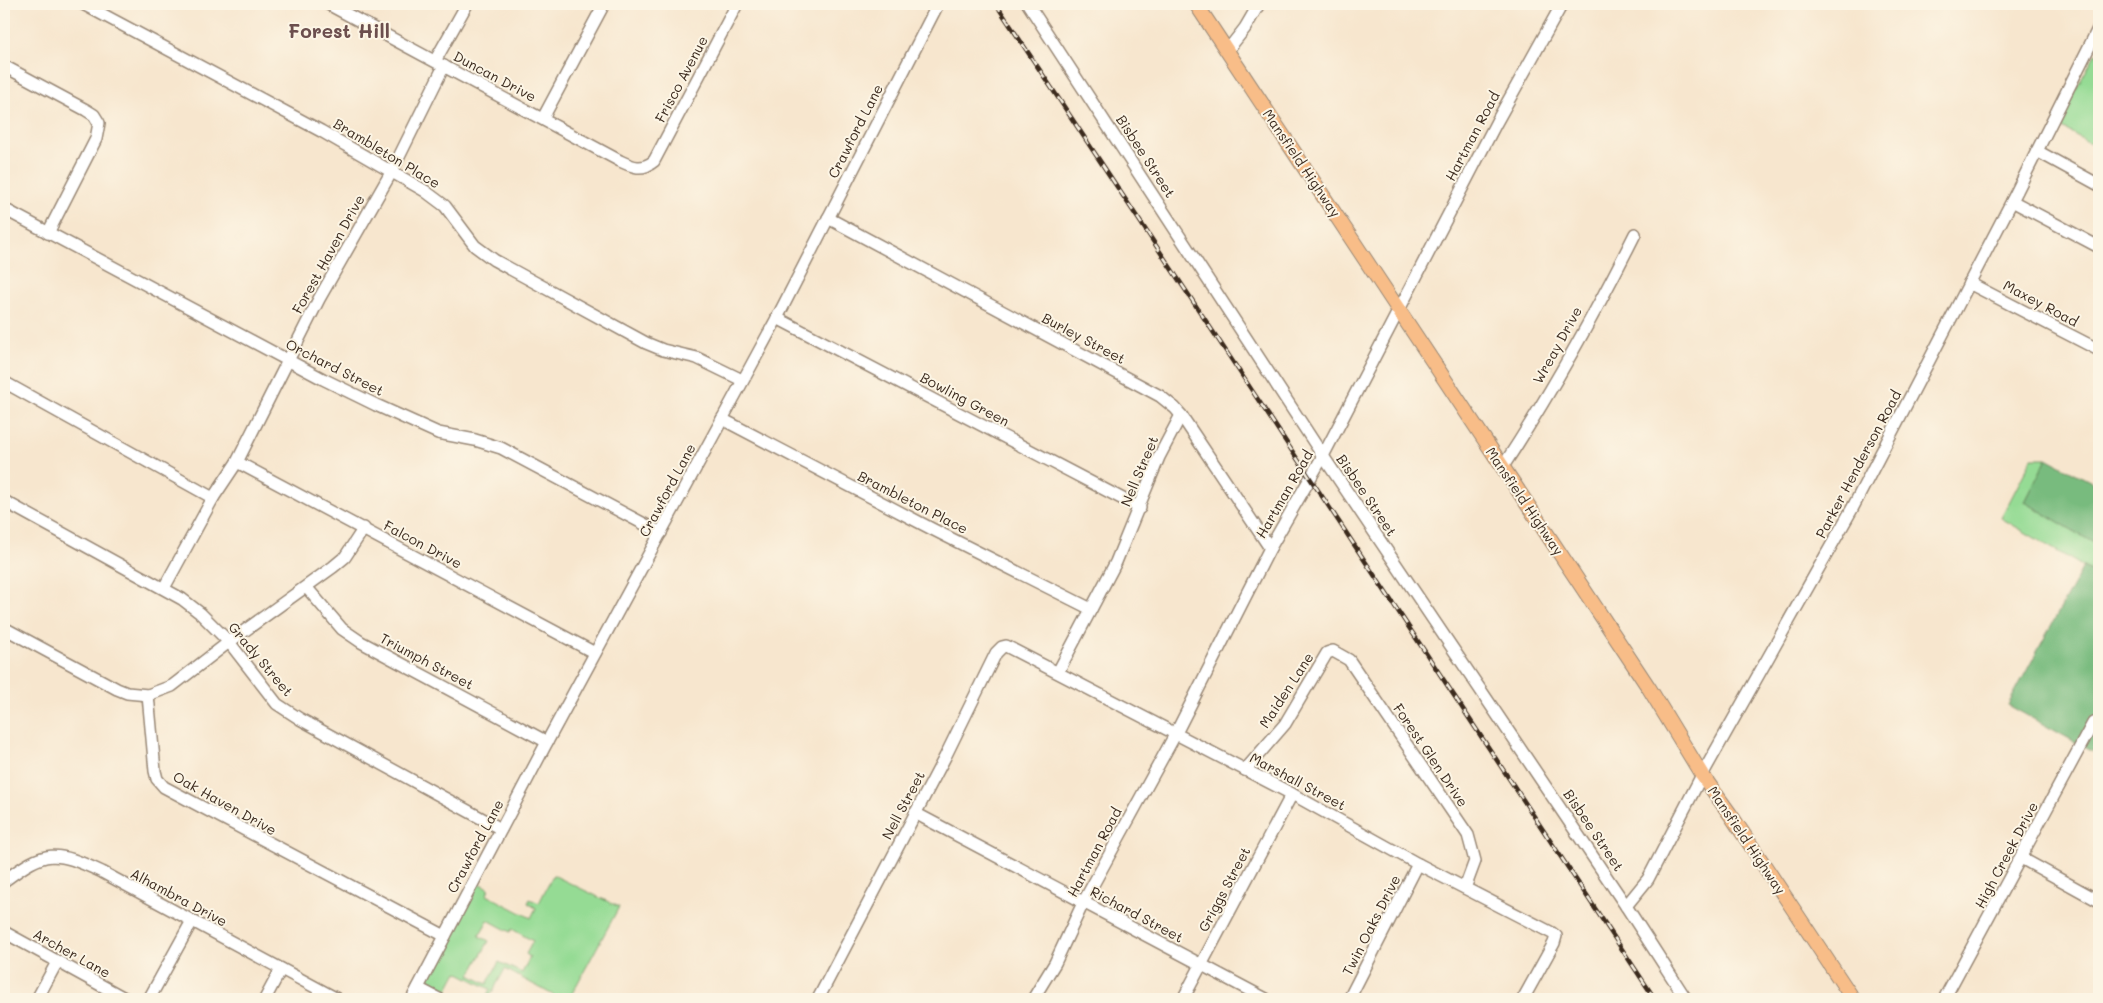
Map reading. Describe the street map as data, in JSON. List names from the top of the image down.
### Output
{
  "streets": {
    "main road": ["Mansfield Highway"],
    "street": [
      "Duncan Drive",
      "Frisco Avenue",
      "Crawford Lane",
      "Hartman Road",
      "Brambleton Place",
      "Bisbee Street",
      "Forest Haven Drive",
      "Maxey Road",
      "Burley Street",
      "Wreay Drive",
      "Orchard Street",
      "Bowling Green",
      "Parker Henderson Road",
      "Nell Street",
      "Falcon Drive",
      "Grady Street",
      "Triumph Street",
      "Maiden Lane",
      "Forest Glen Drive",
      "Marshall Street",
      "Oak Haven Drive",
      "High Creek Drive",
      "Griggs Street",
      "Alhambra Drive",
      "Richard Street",
      "Twin Oaks Drive",
      "Archer Lane"
    ]
  },
  "crossings": [
    ["Duncan Drive", "Frisco Avenue"],
    ["Duncan Drive", "Forest Haven Drive"],
    ["Crawford Lane", "Brambleton Place"],
    ["Crawford Lane", "Burley Street"],
    ["Crawford Lane", "Orchard Street"],
    ["Crawford Lane", "Bowling Green"],
    ["Crawford Lane", "Falcon Drive"],
    ["Crawford Lane", "Grady Street"],
    ["Crawford Lane", "Triumph Street"],
    ["Crawford Lane", "Oak Haven Drive"],
    ["Hartman Road", "Bisbee Street"],
    ["Hartman Road", "Mansfield Highway"],
    ["Hartman Road", "Burley Street"],
    ["Hartman Road", "Marshall Street"],
    ["Hartman Road", "Richard Street"],
    ["Brambleton Place", "Forest Haven Drive"],
    ["Brambleton Place", "Nell Street"],
    ["Bisbee Street", "Parker Henderson Road"],
    ["Mansfield Highway", "Wreay Drive"],
    ["Mansfield Highway", "Parker Henderson Road"],
    ["Forest Haven Drive", "Orchard Street"],
    ["Forest Haven Drive", "Falcon Drive"],
    ["Forest Haven Drive", "Grady Street"],
    ["Maxey Road", "Parker Henderson Road"],
    ["Burley Street", "Nell Street"],
    ["Bowling Green", "Nell Street"],
    ["Nell Street", "Marshall Street"],
    ["Nell Street", "Richard Street"],
    ["Maiden Lane", "Forest Glen Drive"],
    ["Maiden Lane", "Marshall Street"],
    ["Forest Glen Drive", "Marshall Street"],
    ["Marshall Street", "Griggs Street"],
    ["Marshall Street", "Twin Oaks Drive"],
    ["Griggs Street", "Richard Street"]
  ],
  "districts": ["Forest Hill"]
}
